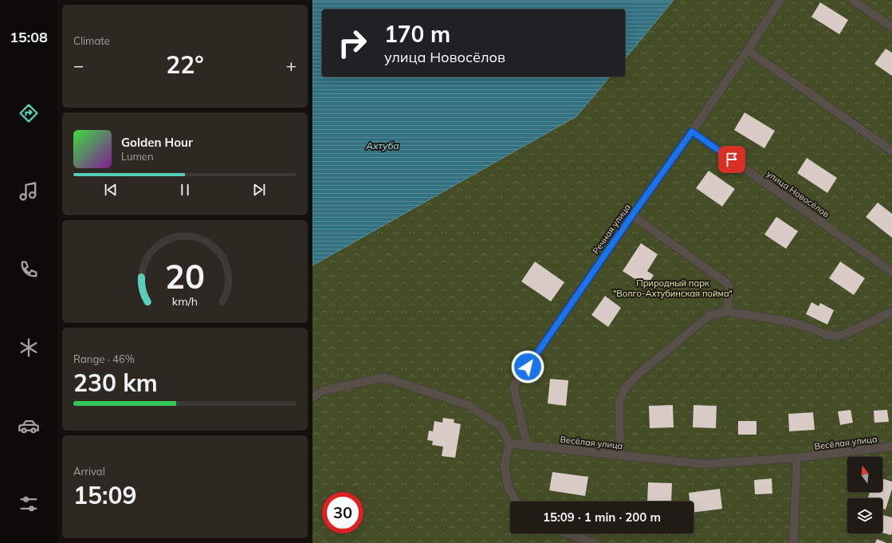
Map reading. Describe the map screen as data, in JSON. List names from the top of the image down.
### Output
{
  "streets": {
    "street": ["улица Новосёлов", "Речная улица", "Весёлая улица"]
  },
  "crossings": [
    ["улица Новосёлов", "Речная улица"],
    ["Речная улица", "Весёлая улица"]
  ],
  "water": ["Ахтуба"],
  "parks": ["Природный парк \"Волго-Ахтубинская пойма\""],
  "north": "top",
  "page": {
    "tabs": "15:08",
    "tile": [
      "Climate",
      ["Range · 46%", "230 km"],
      ["Arrival", "15:09"]
    ],
    "turn": ["170 m", "улица Новосёлов"],
    "heat": ["−", "22°", "+"],
    "song": ["Golden Hour", "Lumen"],
    "limit": "30",
    "trip": "15:09 · 1 min · 200 m",
    "gauge": ["20", "km/h"]
  }
}
